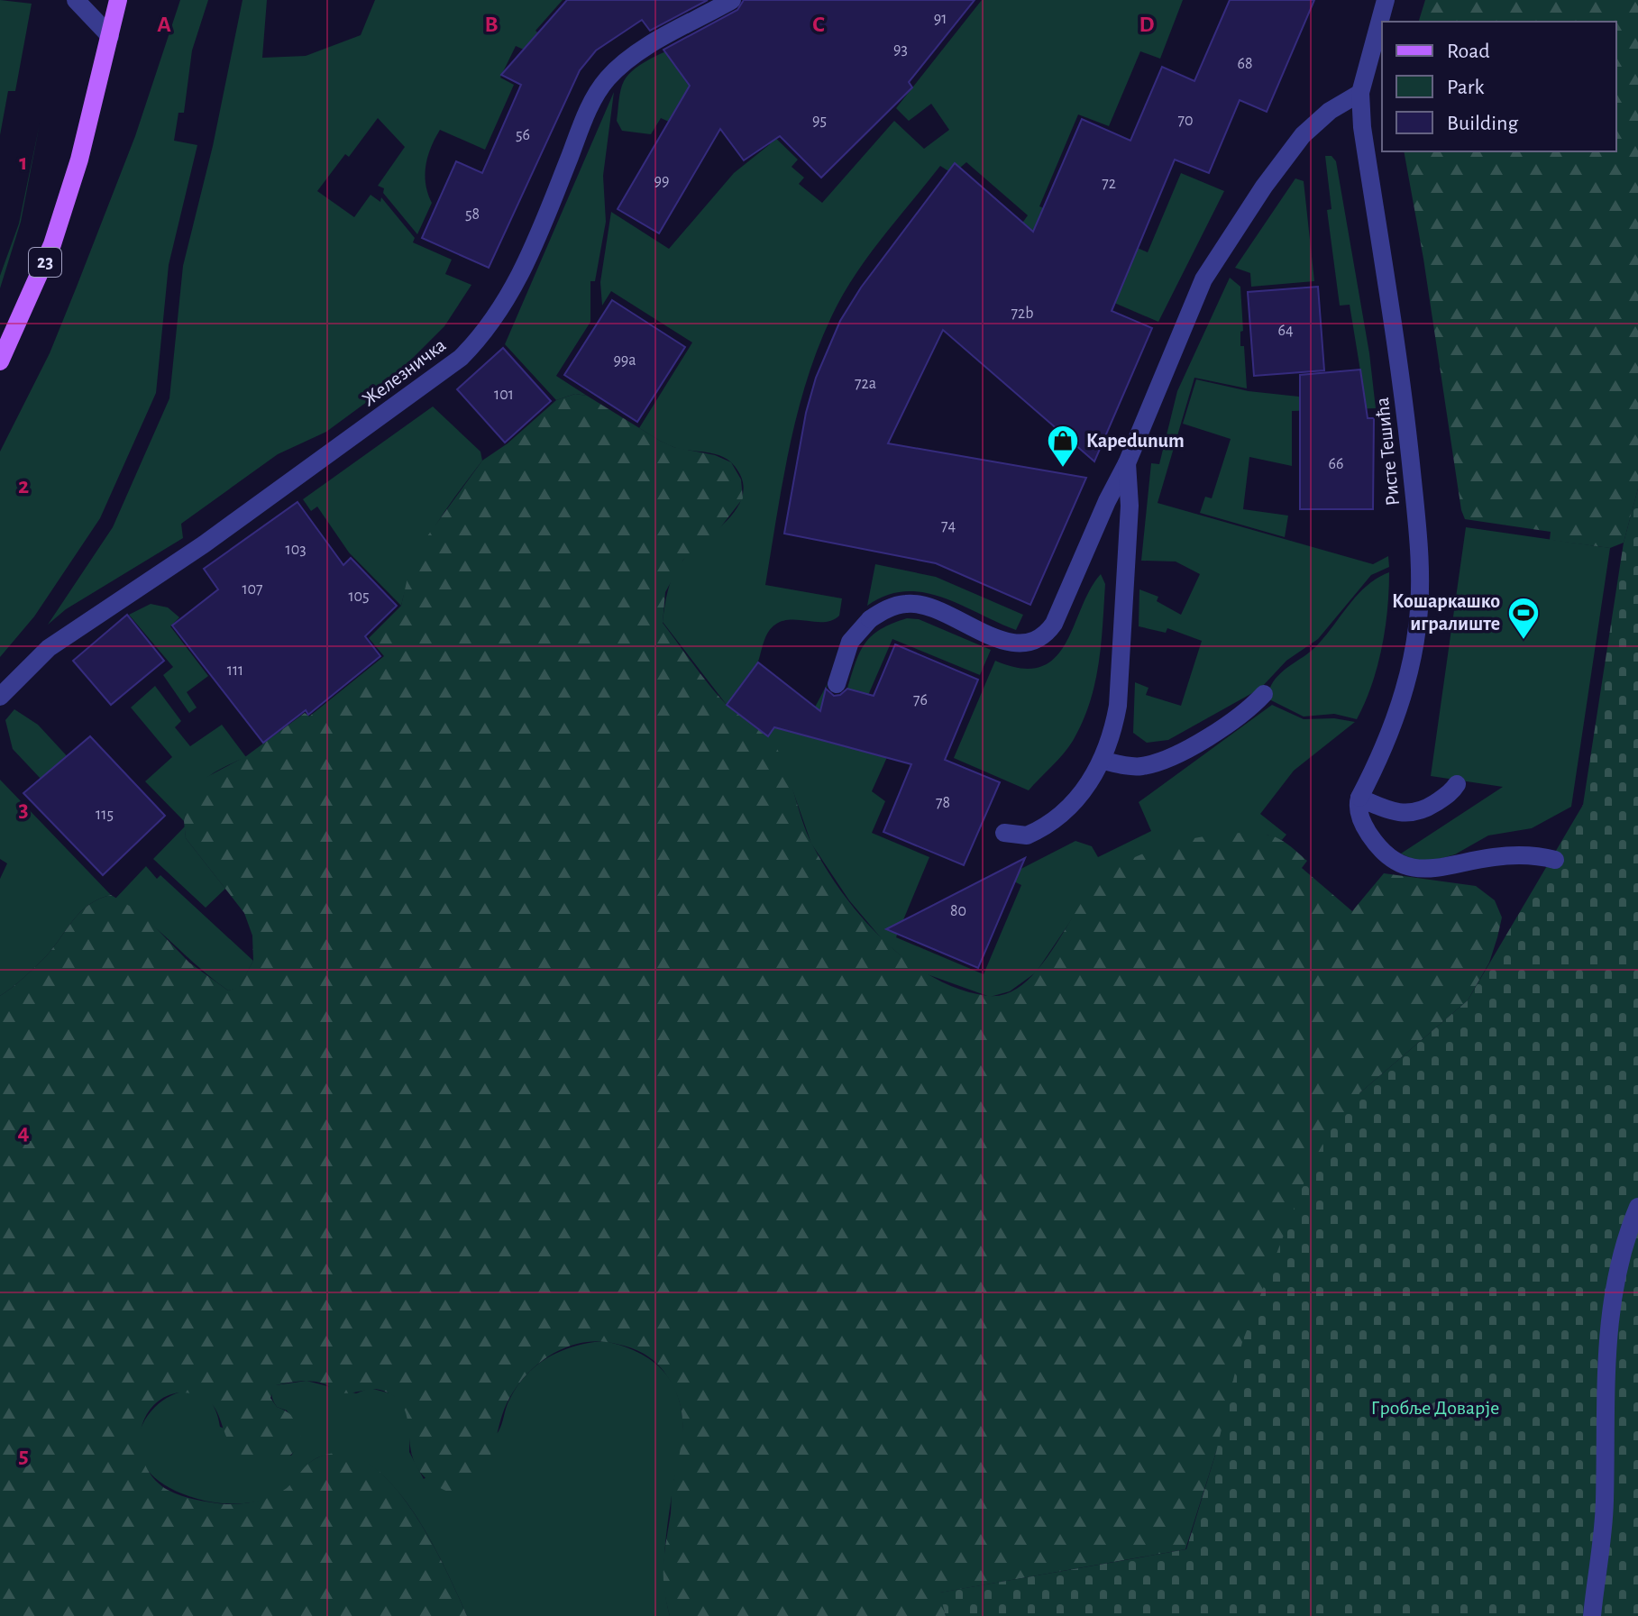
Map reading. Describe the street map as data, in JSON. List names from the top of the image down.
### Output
{
  "streets": {
    "main road": ["23"],
    "street": ["Железничка", "Ристе Тешића"]
  },
  "parks": ["Гробље Доварје"],
  "places": {
    "shop": ["Kapedunum"],
    "sports": ["Кошаркашко игралиште"]
  },
  "house_numbers": [
    "91",
    "93",
    "68",
    "95",
    "70",
    "56",
    "99",
    "72",
    "58",
    "72b",
    "64",
    "99a",
    "72a",
    "101",
    "66",
    "74",
    "103",
    "107",
    "105",
    "111",
    "76",
    "78",
    "115",
    "80"
  ],
  "legend": ["Road", "Park", "Building"],
  "grid": {
    "columns": [
      "A",
      "B",
      "C",
      "D"
    ],
    "rows": [
      "1",
      "2",
      "3",
      "4",
      "5"
    ]
  }
}
